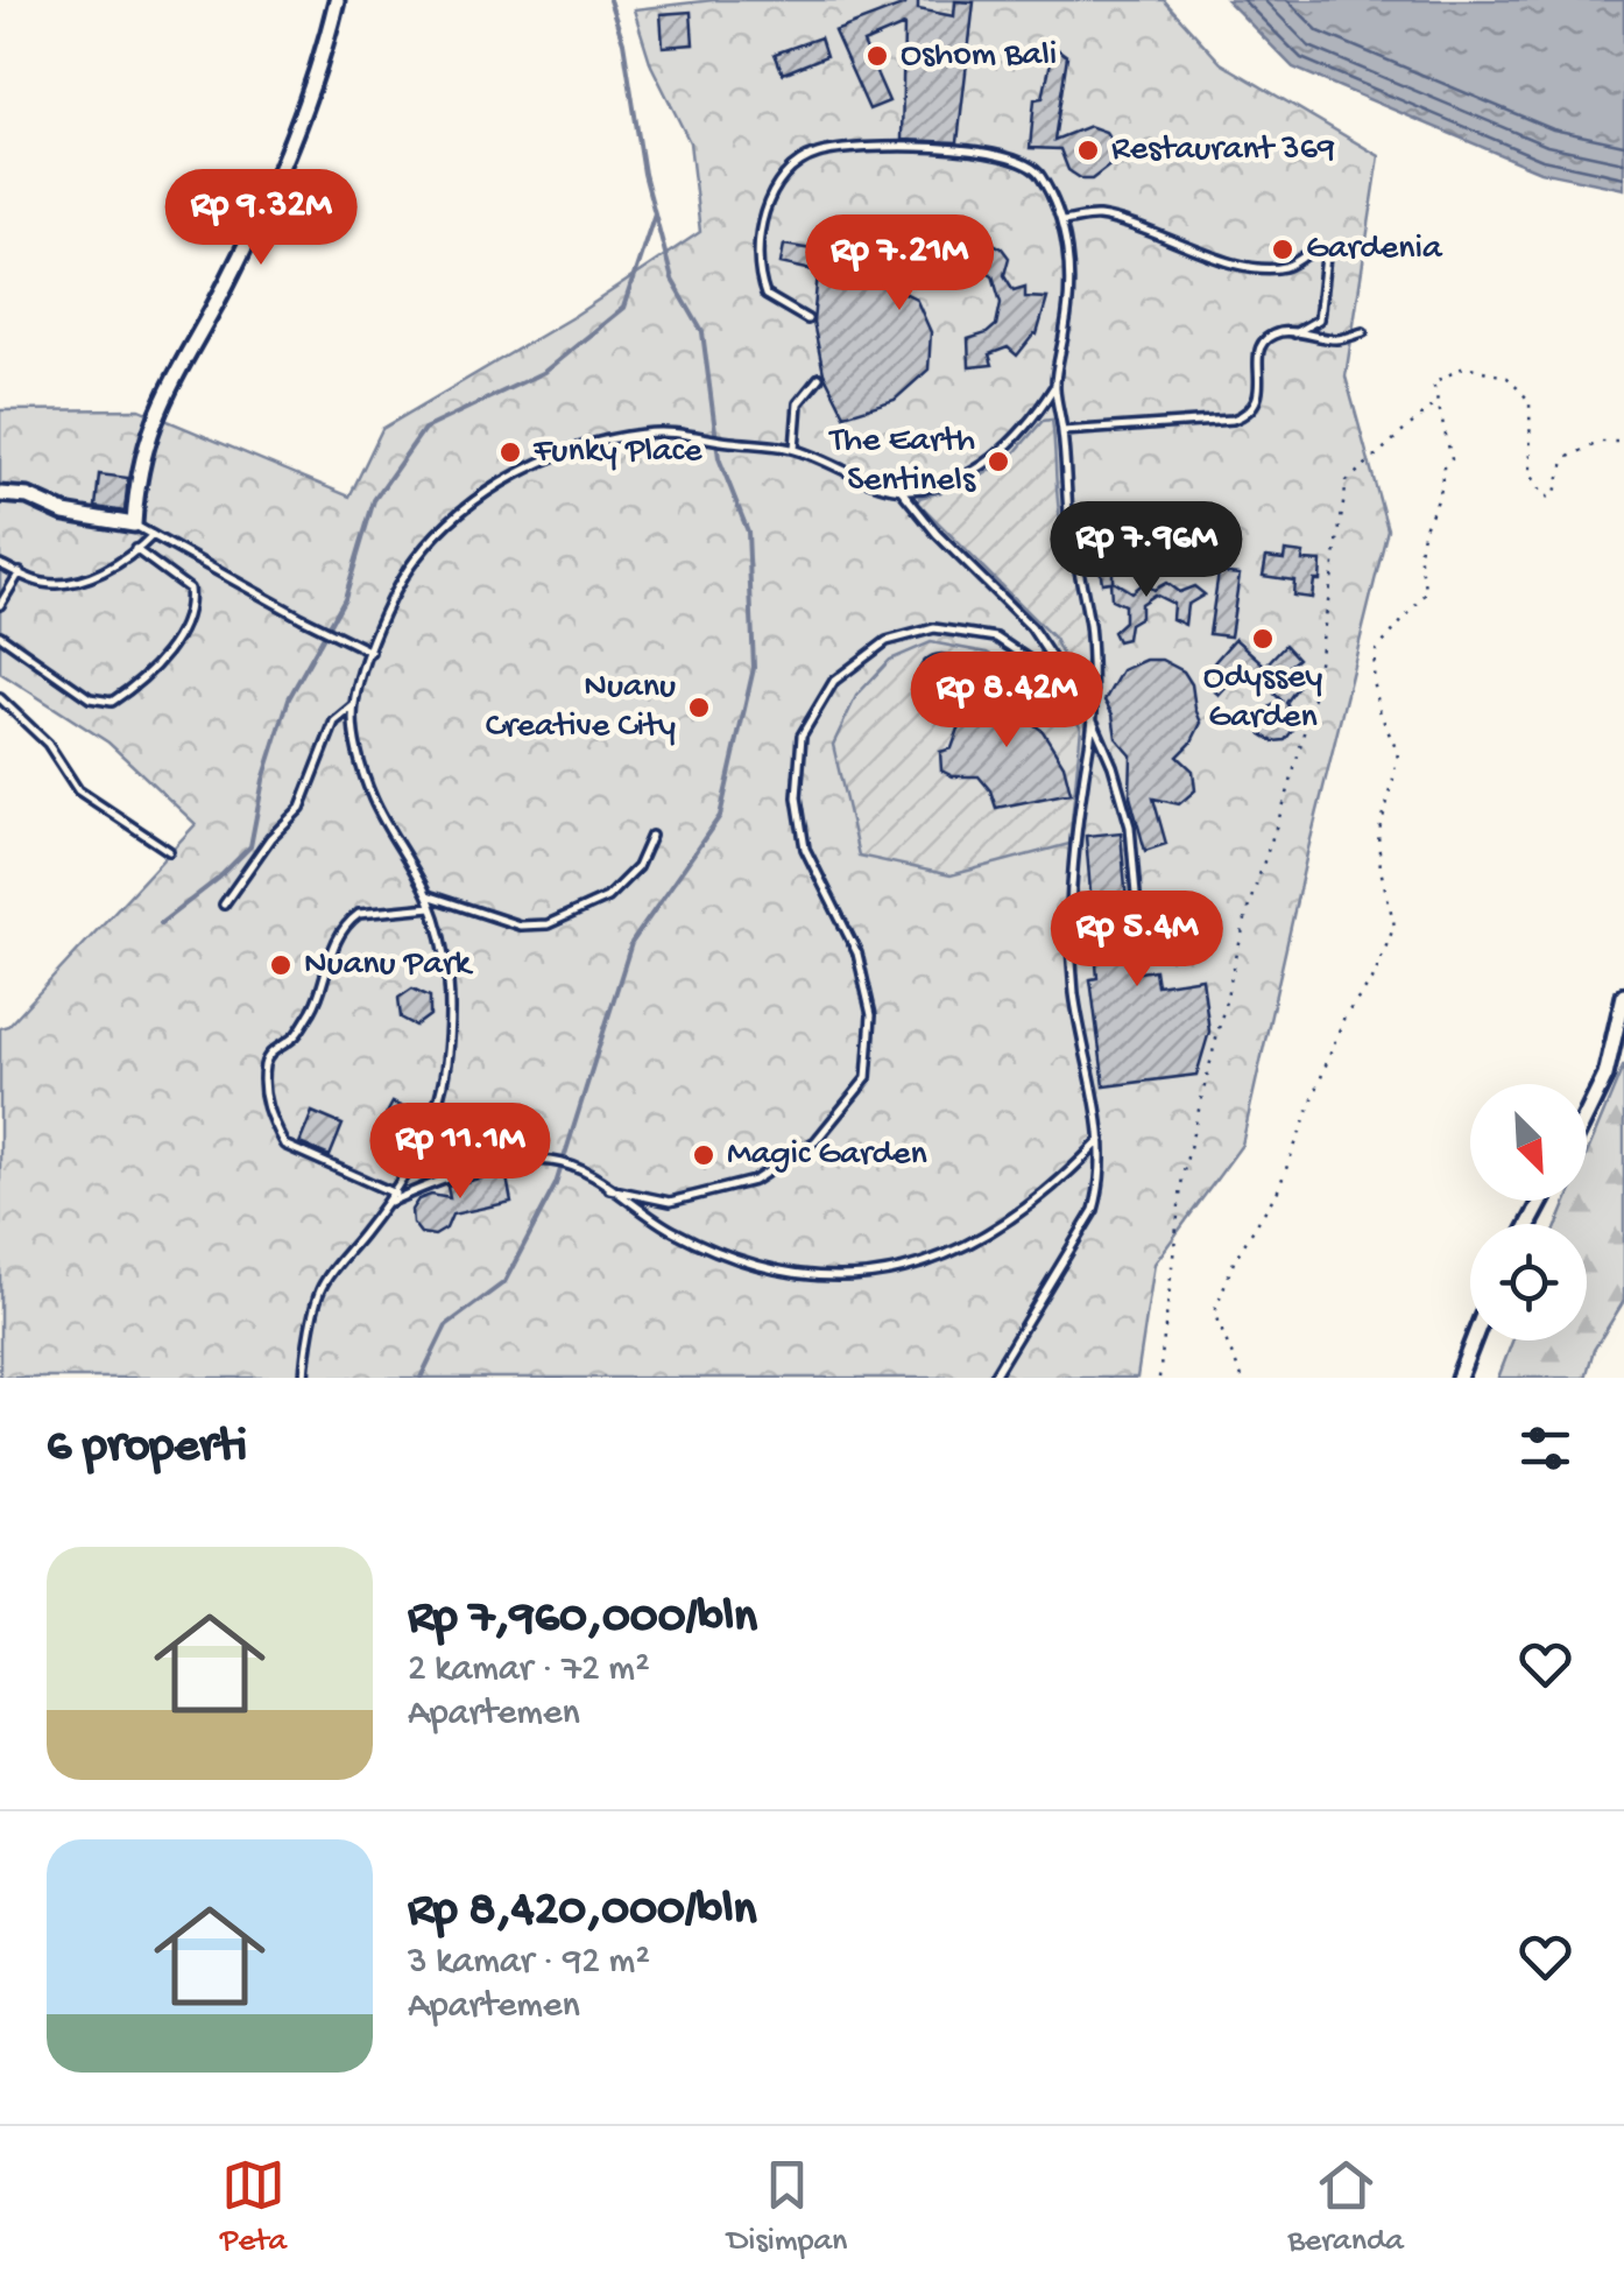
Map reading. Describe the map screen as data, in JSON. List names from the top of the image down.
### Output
{
  "places": [
    "Oshom Bali",
    "Restaurant 369",
    "Gardenia",
    "Funky Place",
    "The Earth Sentinels",
    "Odyssey Garden",
    "Nuanu Creative City",
    "Nuanu Park",
    "Magic Garden"
  ],
  "north": "bottom right",
  "page": {
    "price": [
      "Rp 9.32M",
      "Rp 7.21M",
      "Rp 7.96M",
      "Rp 8.42M",
      "Rp 5.4M",
      "Rp 11.1M"
    ],
    "heading": "6 properti",
    "list": [
      {
        "name": "Rp 7,960,000/bln",
        "note": "2 kamar · 72 m² · Apartemen"
      },
      {
        "name": "Rp 8,420,000/bln",
        "note": "3 kamar · 92 m² · Apartemen"
      }
    ],
    "tabs": ["Peta", "Disimpan", "Beranda"]
  }
}
